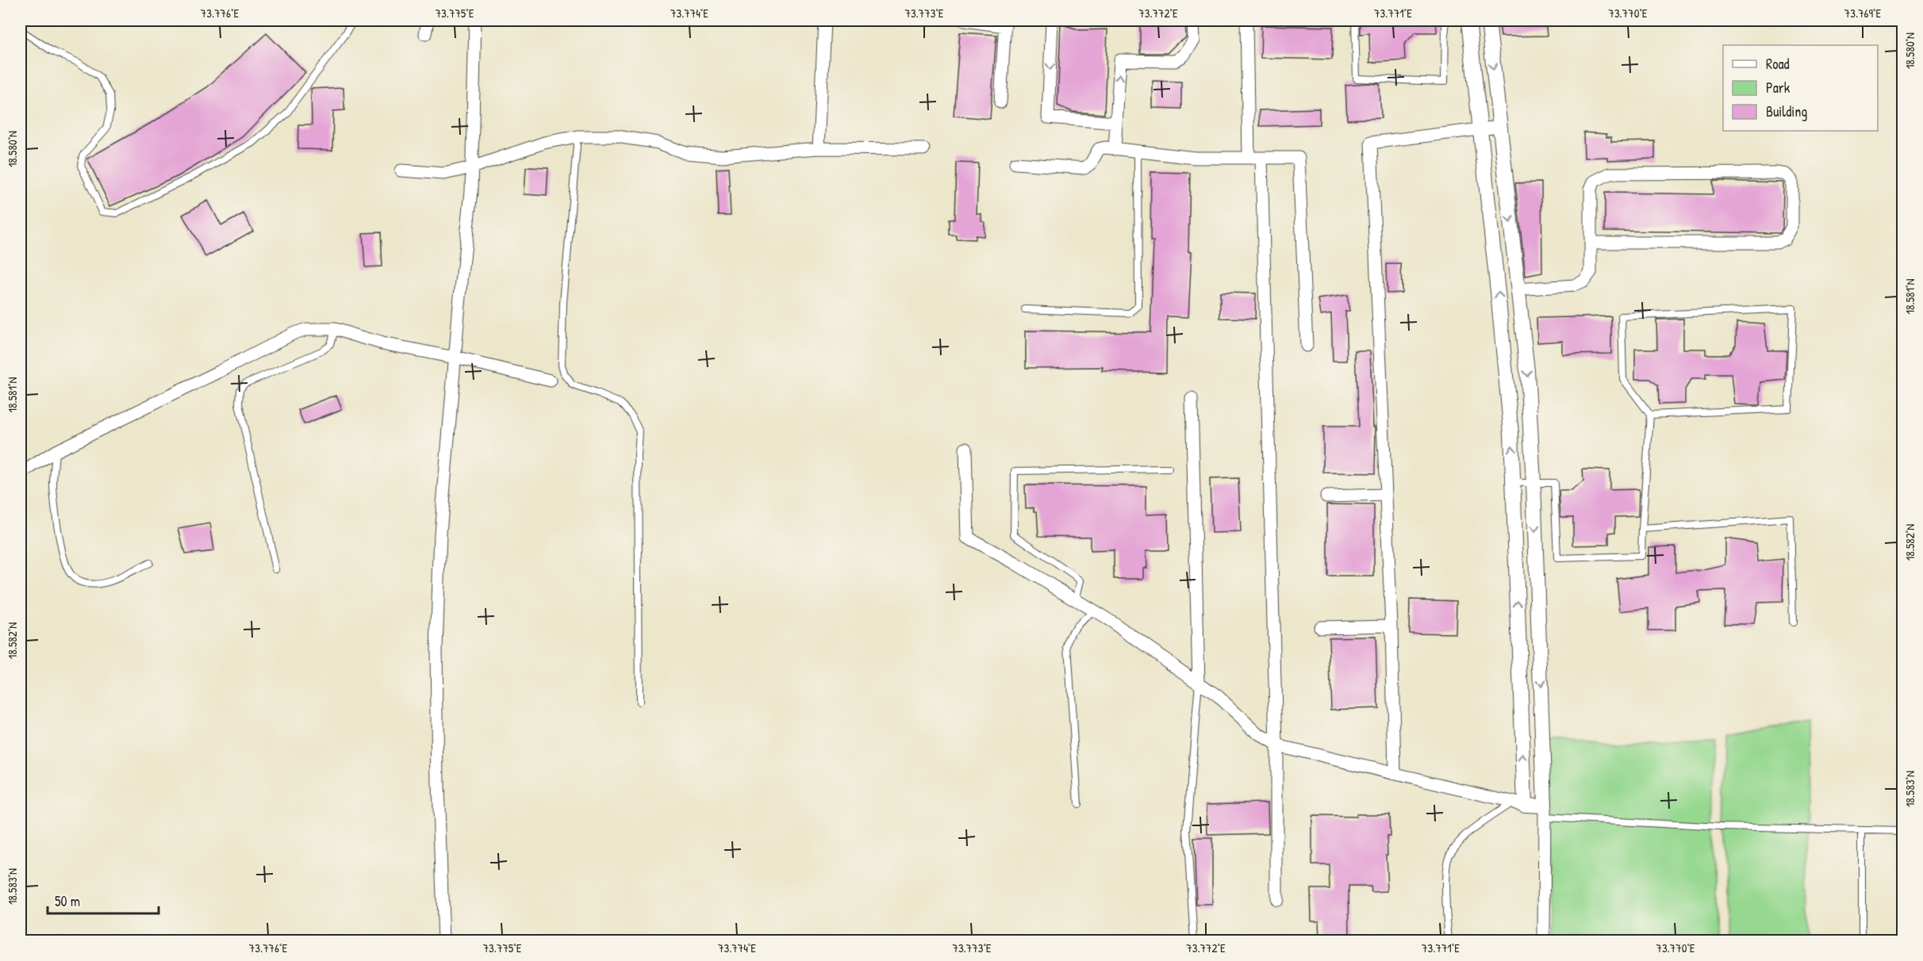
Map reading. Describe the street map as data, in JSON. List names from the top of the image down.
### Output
{
  "legend": ["Road", "Park", "Building"],
  "scale_bar": "50 m",
  "coordinates": [
    "73.776°E",
    "73.775°E",
    "73.774°E",
    "73.773°E",
    "73.772°E",
    "73.771°E",
    "73.770°E",
    "73.769°E",
    "18.580°N",
    "18.581°N",
    "18.582°N",
    "18.583°N"
  ]
}
